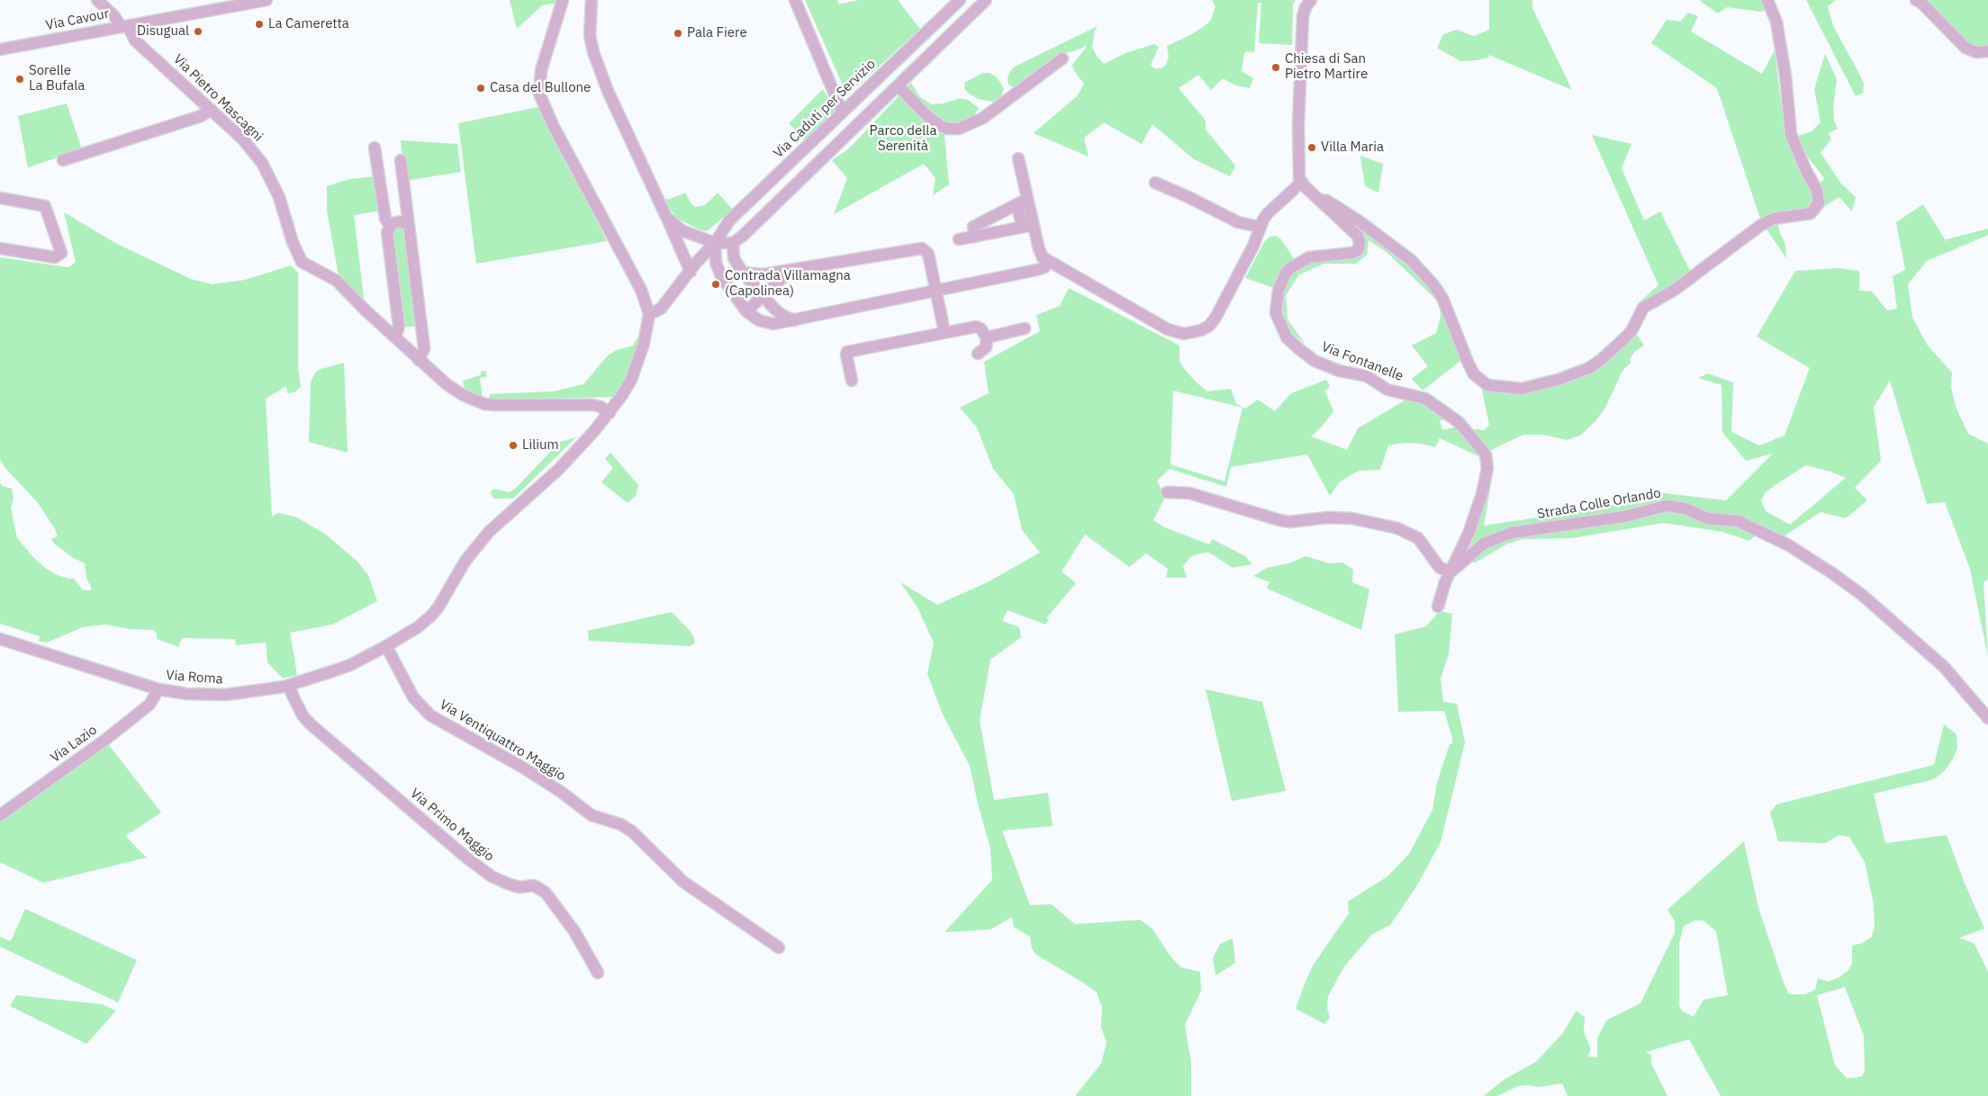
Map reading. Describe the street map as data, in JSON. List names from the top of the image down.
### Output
{
  "streets": {
    "street": [
      "Via Cavour",
      "Via Pietro Mascagni",
      "Via Caduti per Servizio",
      "Via Fontanelle",
      "Strada Colle Orlando",
      "Via Roma",
      "Via Ventiquattro Maggio",
      "Via Lazio",
      "Via Primo Maggio"
    ]
  },
  "crossings": [
    ["Via Cavour", "Via Pietro Mascagni"],
    ["Via Pietro Mascagni", "Via Roma"],
    ["Via Caduti per Servizio", "Via Roma"],
    ["Via Fontanelle", "Strada Colle Orlando"],
    ["Via Roma", "Via Ventiquattro Maggio"],
    ["Via Roma", "Via Lazio"],
    ["Via Roma", "Via Primo Maggio"]
  ],
  "parks": ["Parco della Serenità"],
  "places": [
    "La Cameretta",
    "Disugual",
    "Pala Fiere",
    "Chiesa di San Pietro Martire",
    "Sorelle La Bufala",
    "Casa del Bullone",
    "Villa Maria",
    "Contrada Villamagna (Capolinea)",
    "Lilium"
  ]
}
